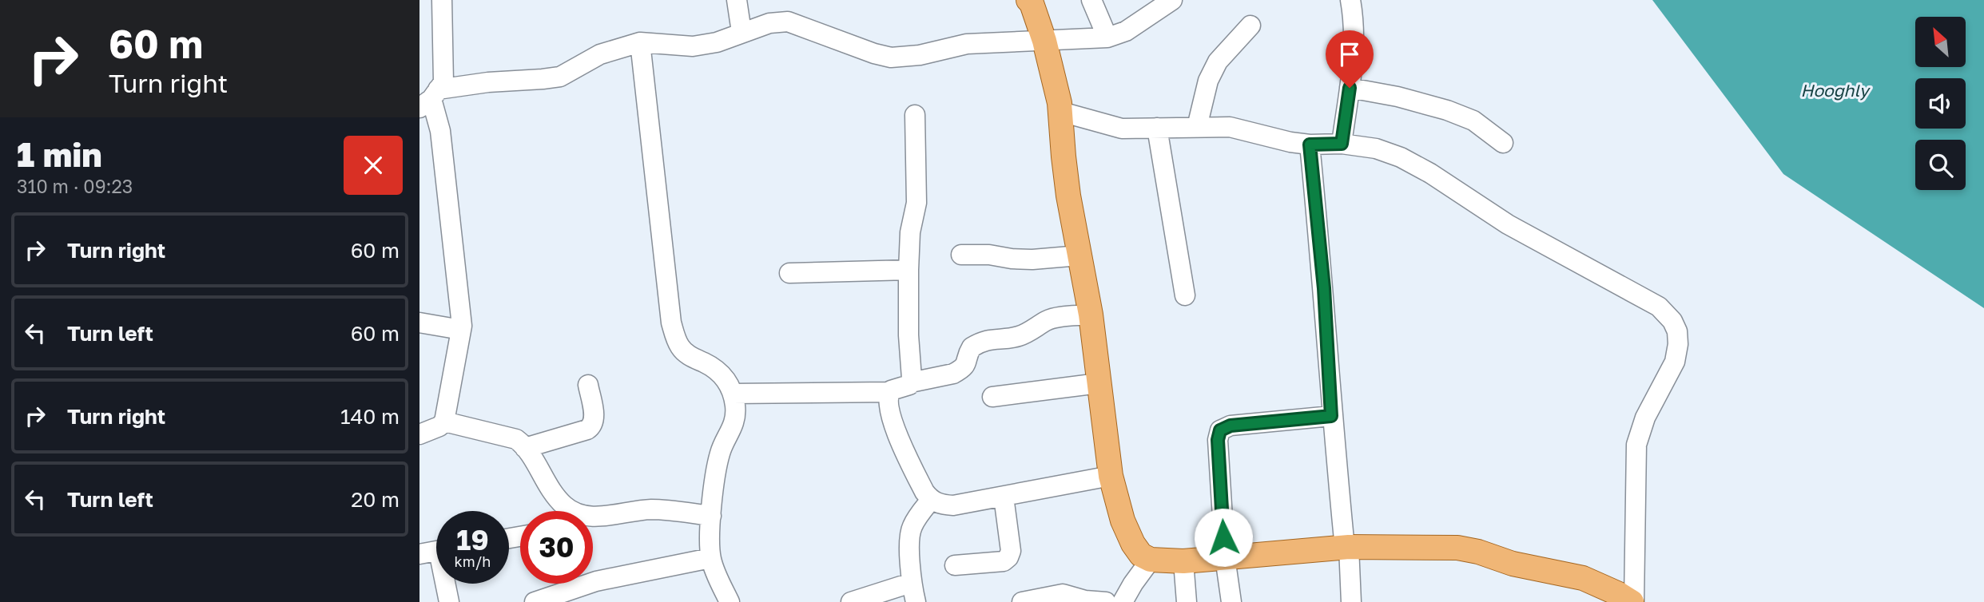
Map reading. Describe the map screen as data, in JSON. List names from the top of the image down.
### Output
{
  "water": ["Hooghly"],
  "north": "top left",
  "page": {
    "turn": ["60 m", "Turn right"],
    "heading": ["1 min", "310 m · 09:23"],
    "list": [
      {
        "name": "Turn right",
        "value": "60 m"
      },
      {
        "name": "Turn left",
        "value": "60 m"
      },
      {
        "name": "Turn right",
        "value": "140 m"
      },
      {
        "name": "Turn left",
        "value": "20 m"
      }
    ],
    "speed": "19 km/h",
    "limit": "30"
  }
}
